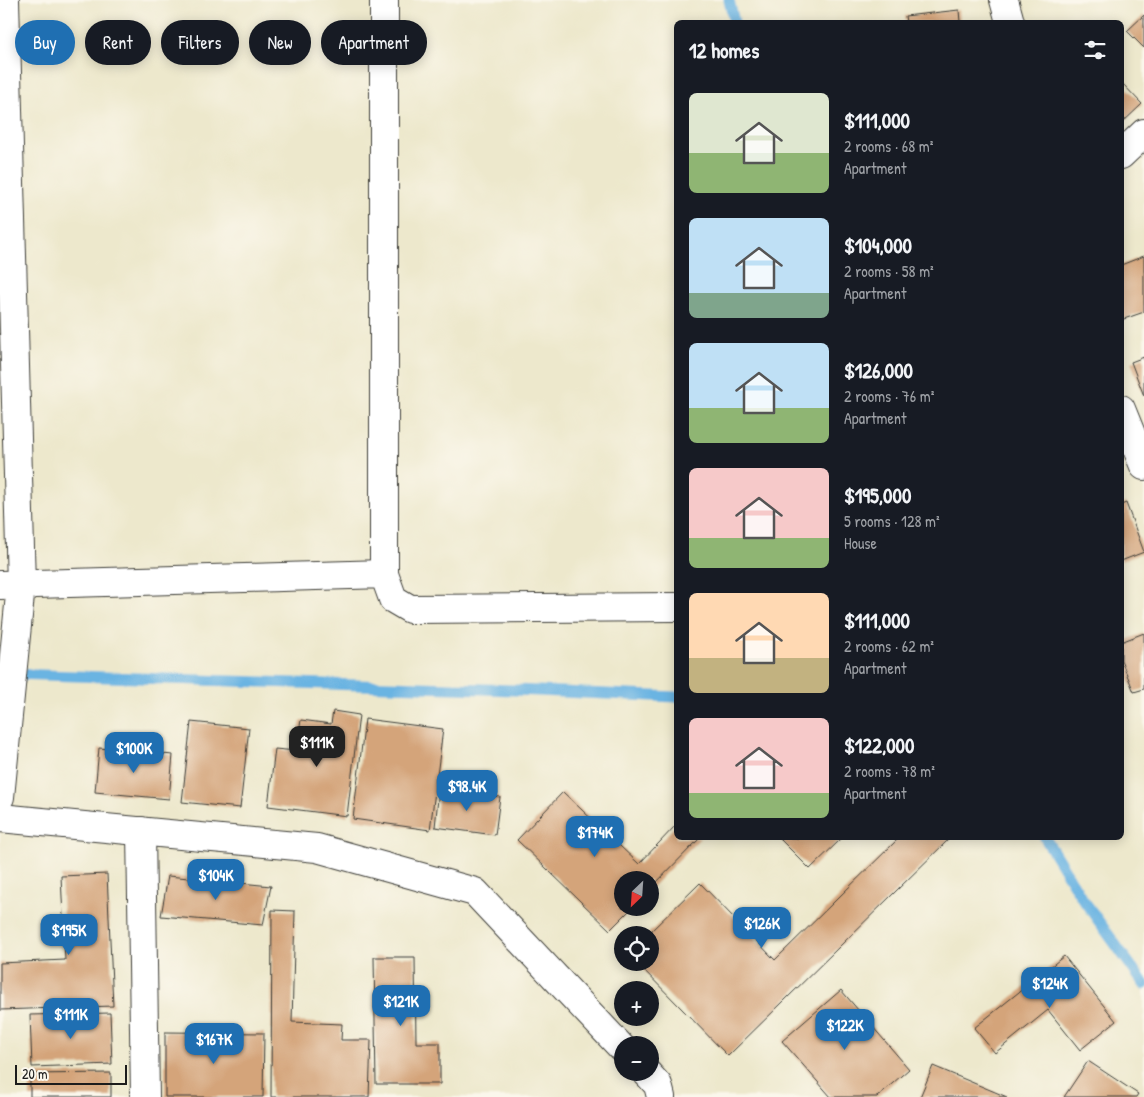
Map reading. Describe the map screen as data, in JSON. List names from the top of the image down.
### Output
{
  "scale_bar": "20 m",
  "north": "bottom left",
  "page": {
    "chip": [
      "Buy",
      "Rent",
      "Filters",
      "New",
      "Apartment"
    ],
    "heading": "12 homes",
    "list": [
      {
        "name": "$111,000",
        "note": "2 rooms · 68 m² · Apartment"
      },
      {
        "name": "$104,000",
        "note": "2 rooms · 58 m² · Apartment"
      },
      {
        "name": "$126,000",
        "note": "2 rooms · 76 m² · Apartment"
      },
      {
        "name": "$195,000",
        "note": "5 rooms · 128 m² · House"
      },
      {
        "name": "$111,000",
        "note": "2 rooms · 62 m² · Apartment"
      },
      {
        "name": "$122,000",
        "note": "2 rooms · 78 m² · Apartment"
      }
    ],
    "price": [
      "$111K",
      "$100K",
      "$98.4K",
      "$174K",
      "$104K",
      "$126K",
      "$195K",
      "$124K",
      "$121K",
      "$111K",
      "$122K",
      "$167K"
    ],
    "map_buttons": ["+", "−"],
    "scale": "20 m"
  }
}
